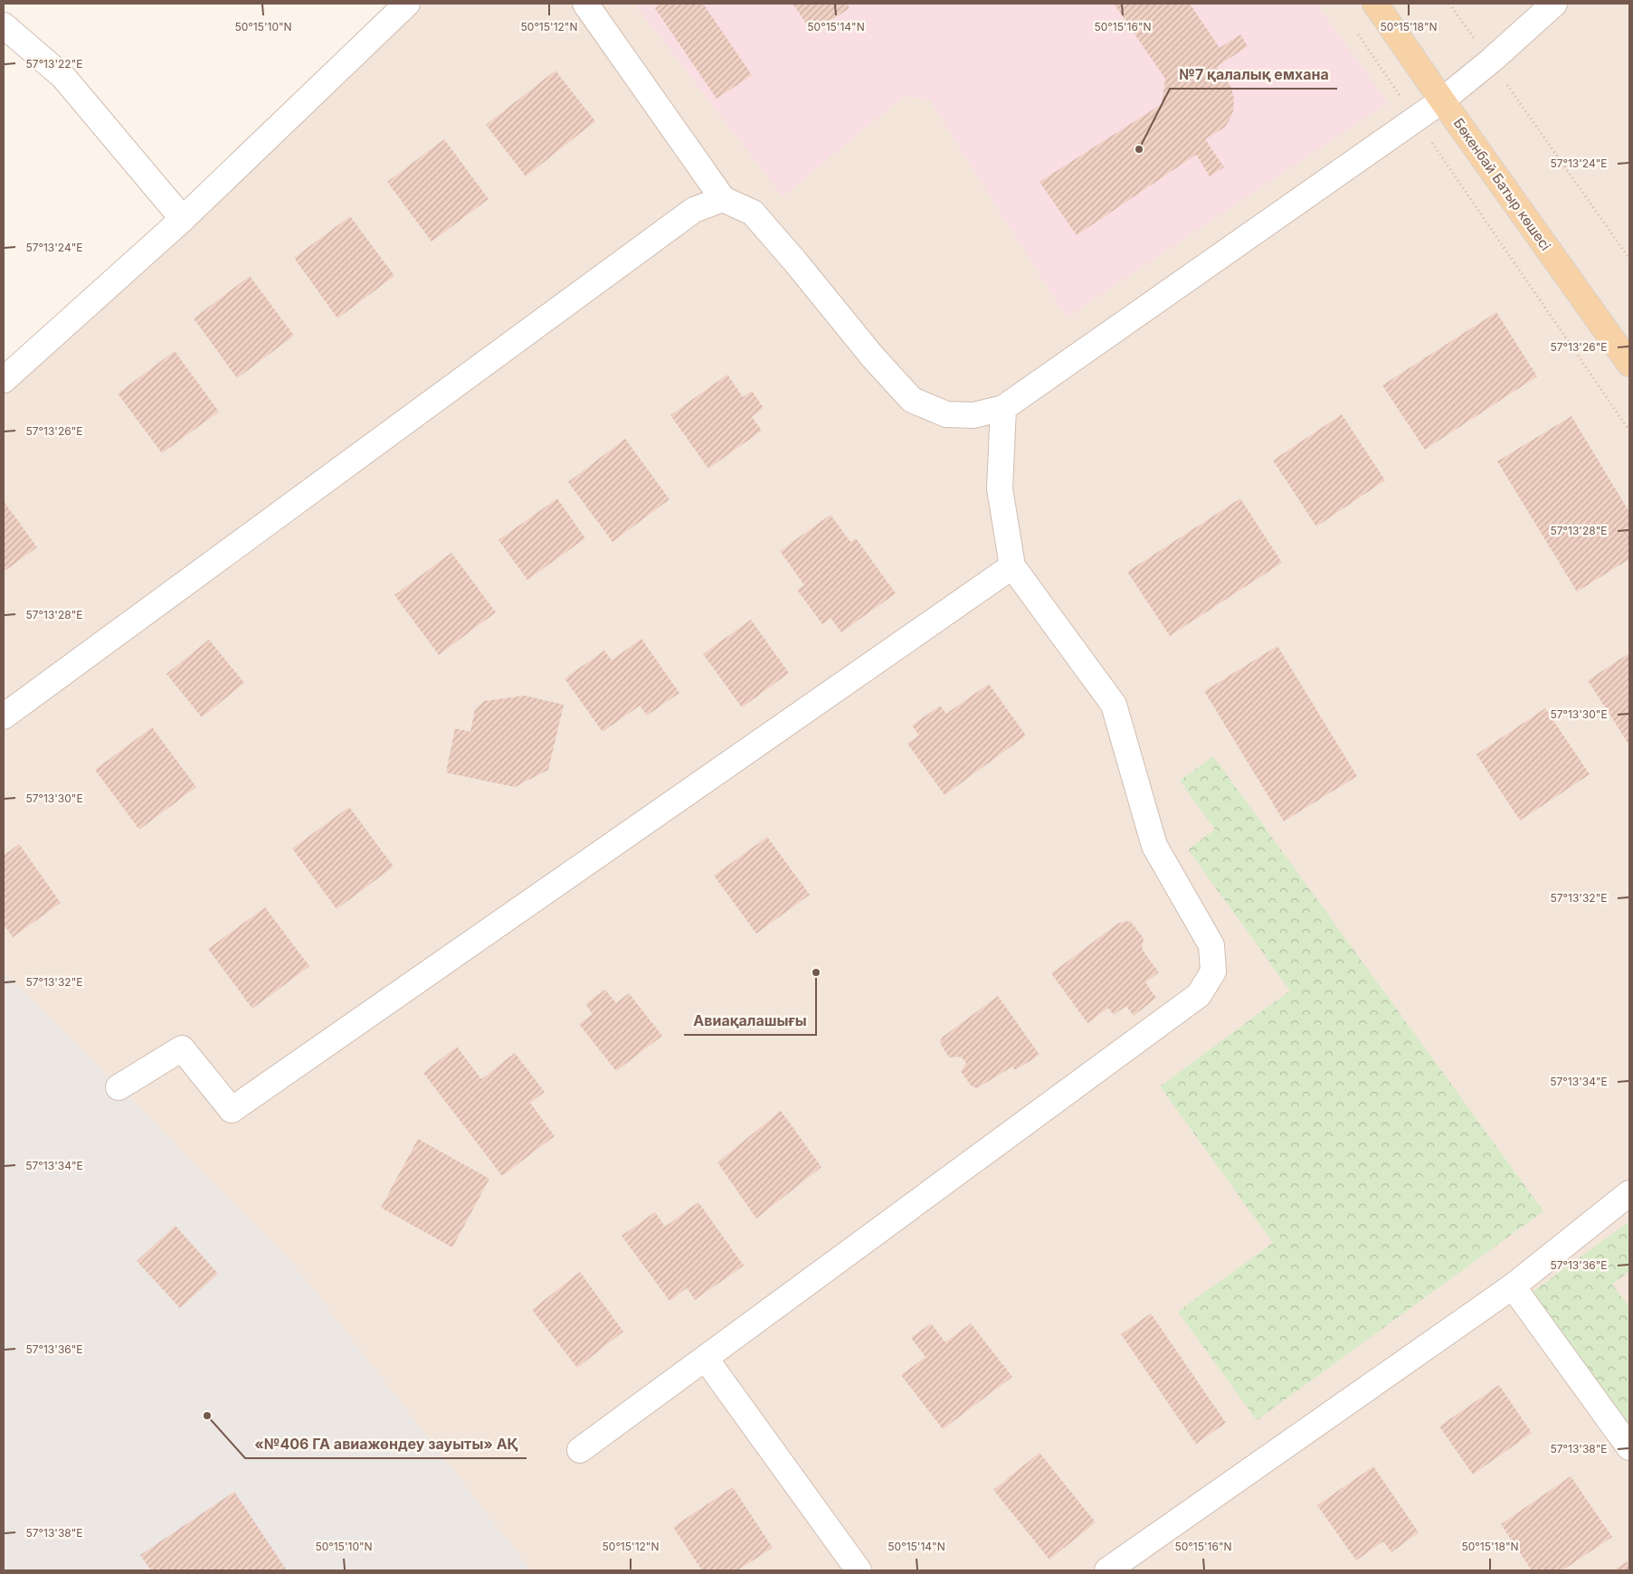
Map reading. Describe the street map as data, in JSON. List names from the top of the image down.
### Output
{
  "streets": {
    "main road": ["Бөкенбай Батыр көшесі"]
  },
  "places": ["№7 қалалық емхана", "Авиақалашығы", "«№406 ГА авиажөндеу зауыты» АҚ"],
  "coordinates": [
    "50°15'10\"N",
    "50°15'12\"N",
    "50°15'14\"N",
    "50°15'16\"N",
    "50°15'18\"N",
    "57°13'22\"E",
    "57°13'24\"E",
    "57°13'26\"E",
    "57°13'28\"E",
    "57°13'30\"E",
    "57°13'32\"E",
    "57°13'34\"E",
    "57°13'36\"E",
    "57°13'38\"E"
  ]
}
